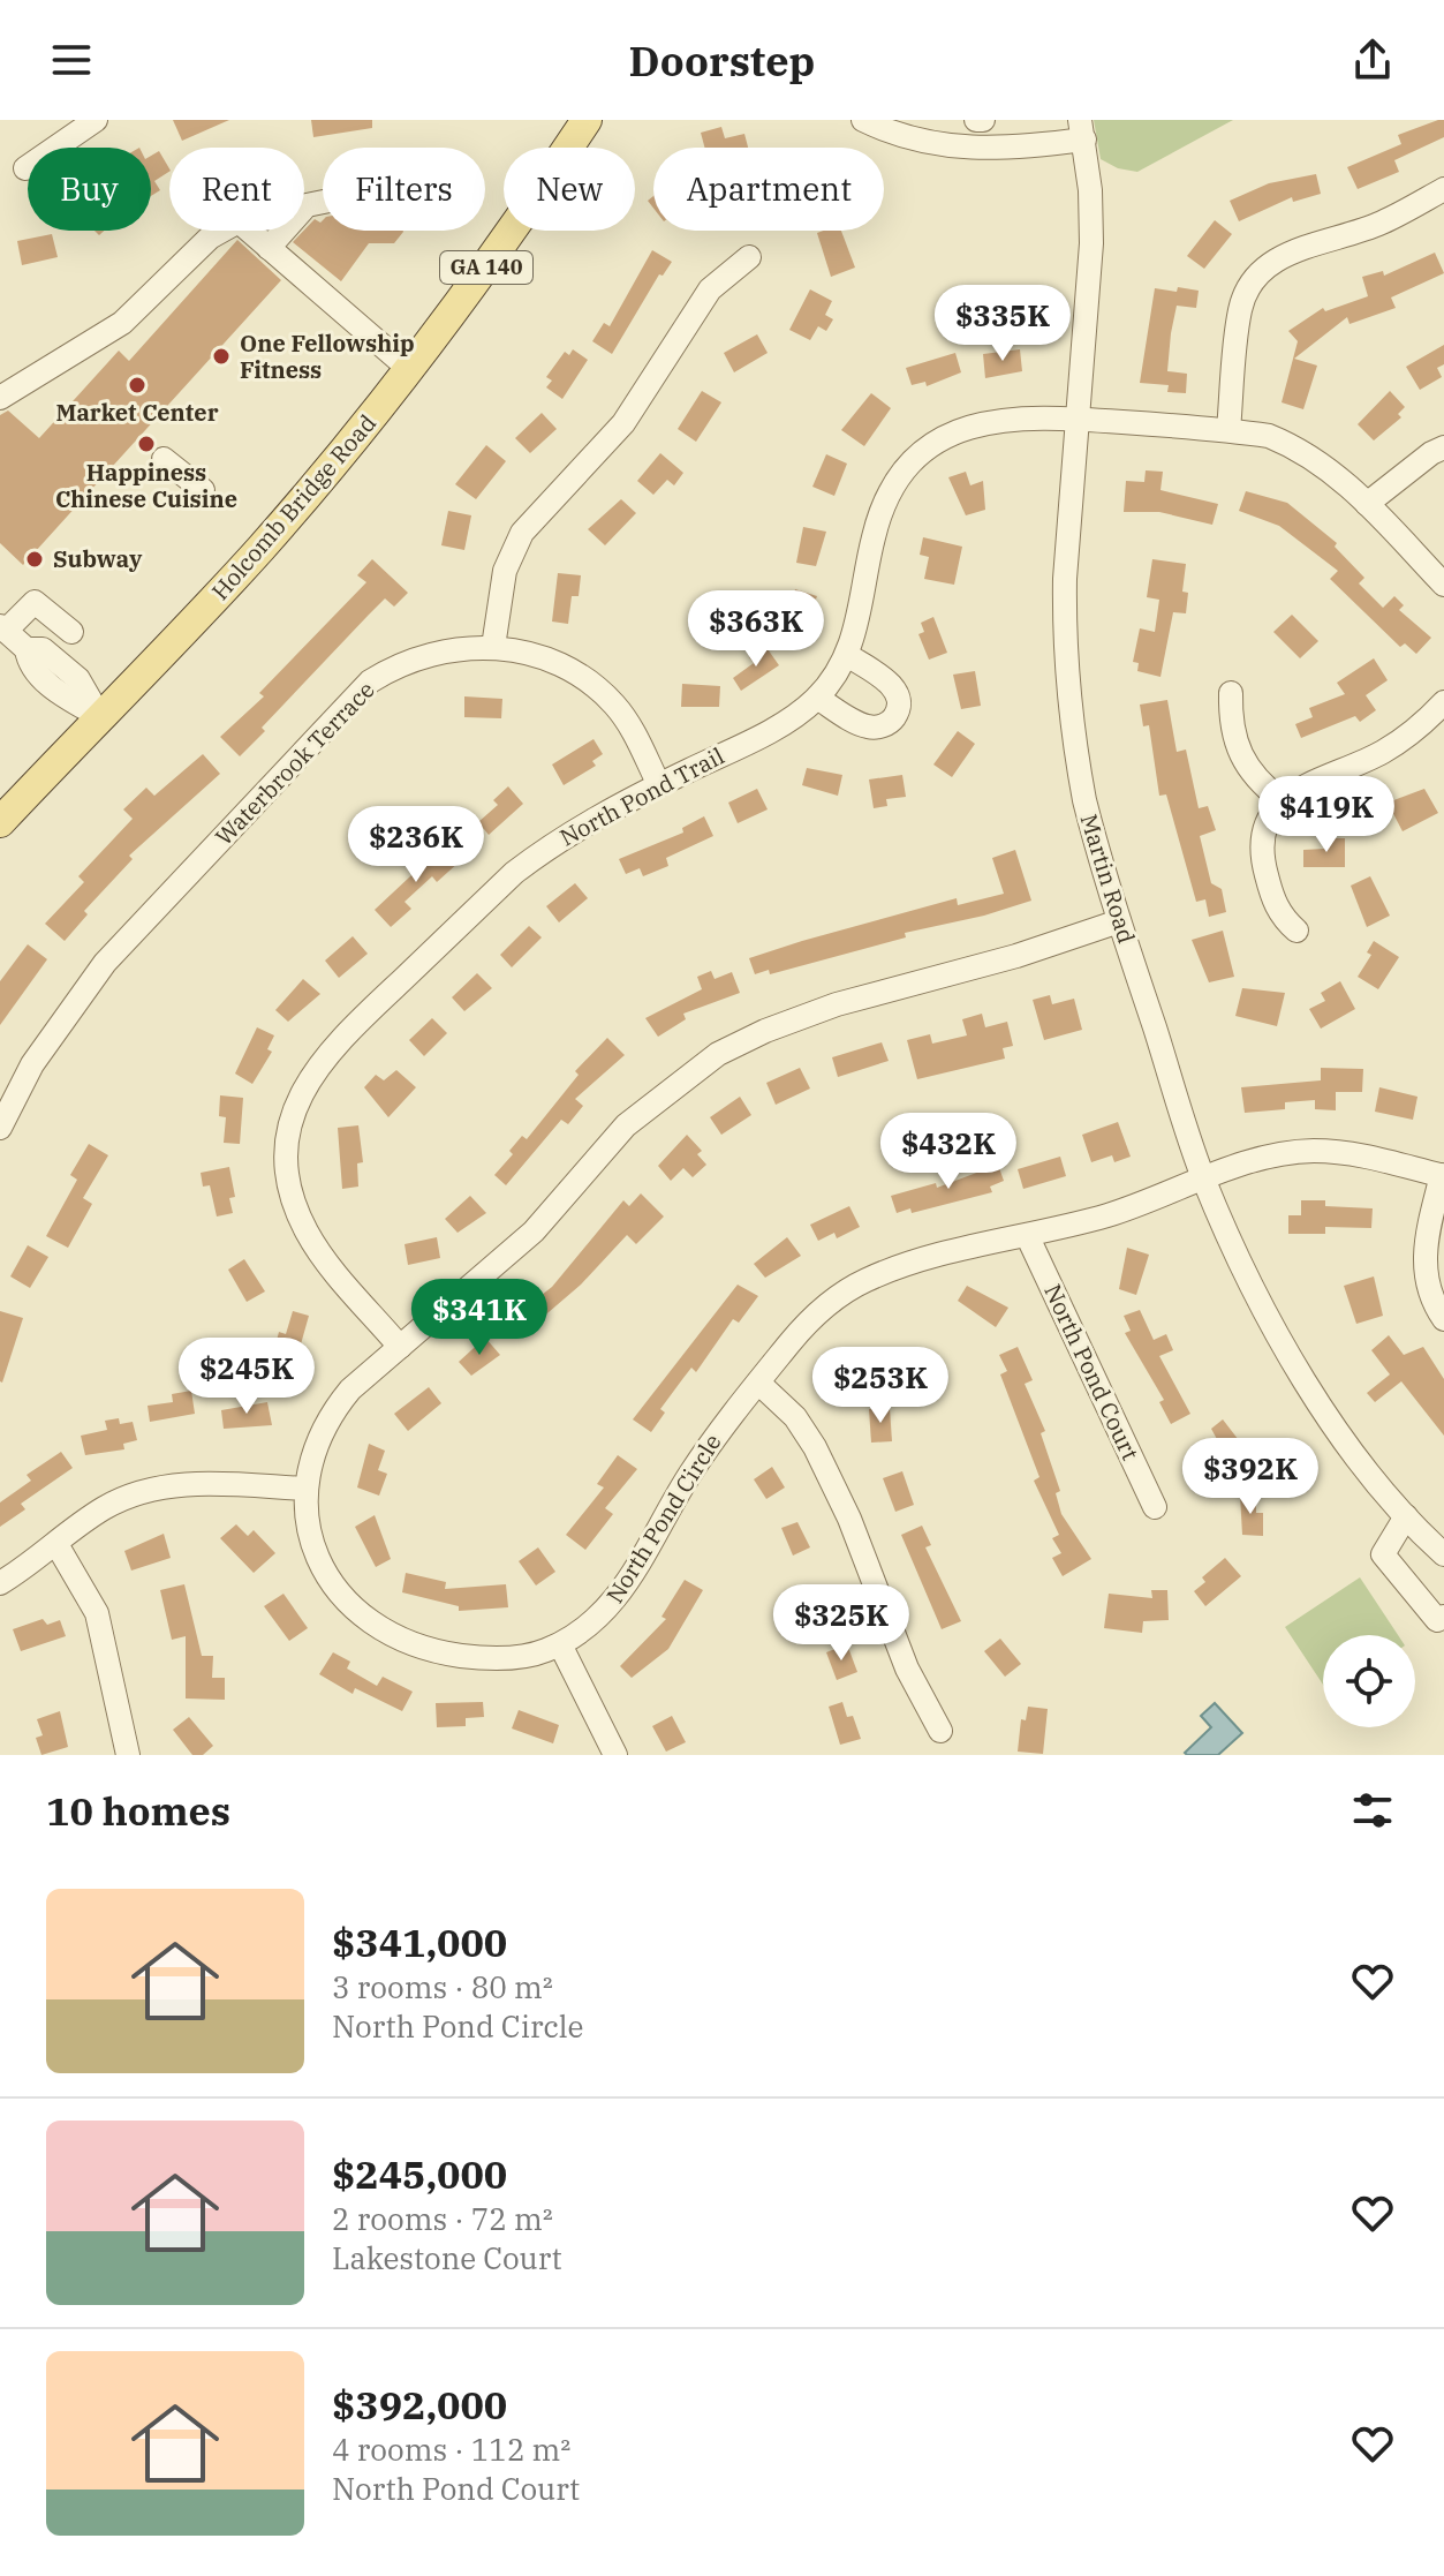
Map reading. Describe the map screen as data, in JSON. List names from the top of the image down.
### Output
{
  "streets": {
    "main road": ["GA 140", "Holcomb Bridge Road"],
    "street": [
      "Waterbrook Terrace",
      "North Pond Trail",
      "Martin Road",
      "North Pond Court",
      "North Pond Circle"
    ]
  },
  "crossings": [
    ["Waterbrook Terrace", "North Pond Trail"],
    ["North Pond Trail", "Martin Road"],
    ["North Pond Trail", "North Pond Circle"],
    ["Martin Road", "North Pond Circle"],
    ["North Pond Court", "North Pond Circle"]
  ],
  "places": [
    "One Fellowship Fitness",
    "Market Center",
    "Happiness Chinese Cuisine",
    "Subway"
  ],
  "page": {
    "header": "Doorstep",
    "chip": [
      "Buy",
      "Rent",
      "Filters",
      "New",
      "Apartment"
    ],
    "price": [
      "$335K",
      "$363K",
      "$419K",
      "$236K",
      "$432K",
      "$341K",
      "$245K",
      "$253K",
      "$392K",
      "$325K"
    ],
    "heading": "10 homes",
    "list": [
      {
        "name": "$341,000",
        "note": "3 rooms · 80 m² · North Pond Circle"
      },
      {
        "name": "$245,000",
        "note": "2 rooms · 72 m² · Lakestone Court"
      },
      {
        "name": "$392,000",
        "note": "4 rooms · 112 m² · North Pond Court"
      }
    ]
  }
}
